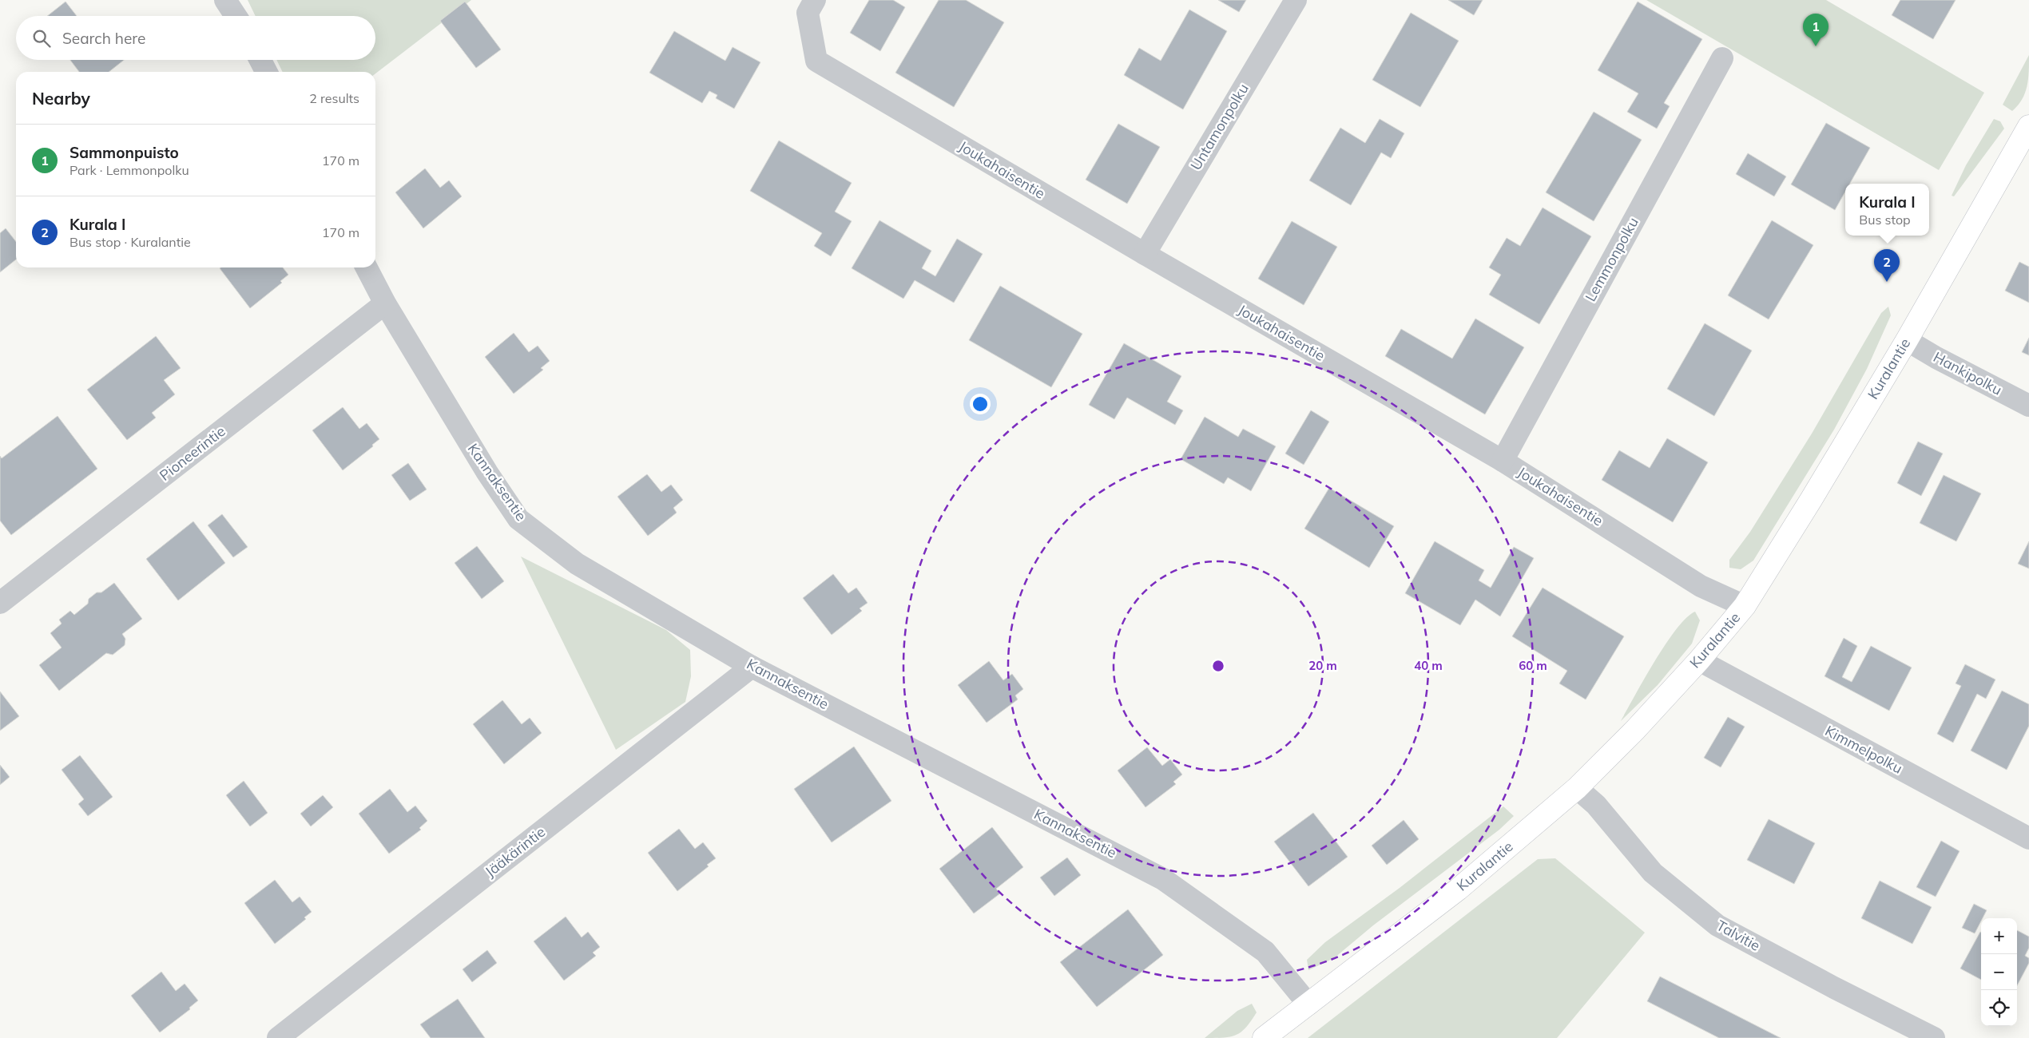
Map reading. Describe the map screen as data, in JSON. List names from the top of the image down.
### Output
{
  "streets": {
    "street": [
      "Untamonpolku",
      "Joukahaisentie",
      "Lemmonpolku",
      "Kuralantie",
      "Hankipolku",
      "Pioneerintie",
      "Kannaksentie",
      "Kimmelpolku",
      "Jääkärintie",
      "Talvitie"
    ]
  },
  "crossings": [
    ["Untamonpolku", "Joukahaisentie"],
    ["Joukahaisentie", "Lemmonpolku"],
    ["Joukahaisentie", "Kuralantie"],
    ["Kuralantie", "Hankipolku"],
    ["Kuralantie", "Kannaksentie"],
    ["Kuralantie", "Kimmelpolku"],
    ["Kuralantie", "Talvitie"],
    ["Pioneerintie", "Kannaksentie"],
    ["Kannaksentie", "Jääkärintie"]
  ],
  "page": {
    "pins": ["1", "2"],
    "search": "Search here",
    "heading": ["Nearby", "2 results"],
    "list": [
      {
        "mark": "1",
        "name": "Sammonpuisto",
        "note": "Park · Lemmonpolku",
        "value": "170 m"
      },
      {
        "mark": "2",
        "name": "Kurala I",
        "note": "Bus stop · Kuralantie",
        "value": "170 m"
      }
    ],
    "popup": ["Kurala I", "Bus stop"],
    "map_buttons": ["+", "−"]
  },
  "rings": ["20 m", "40 m", "60 m"]
}
